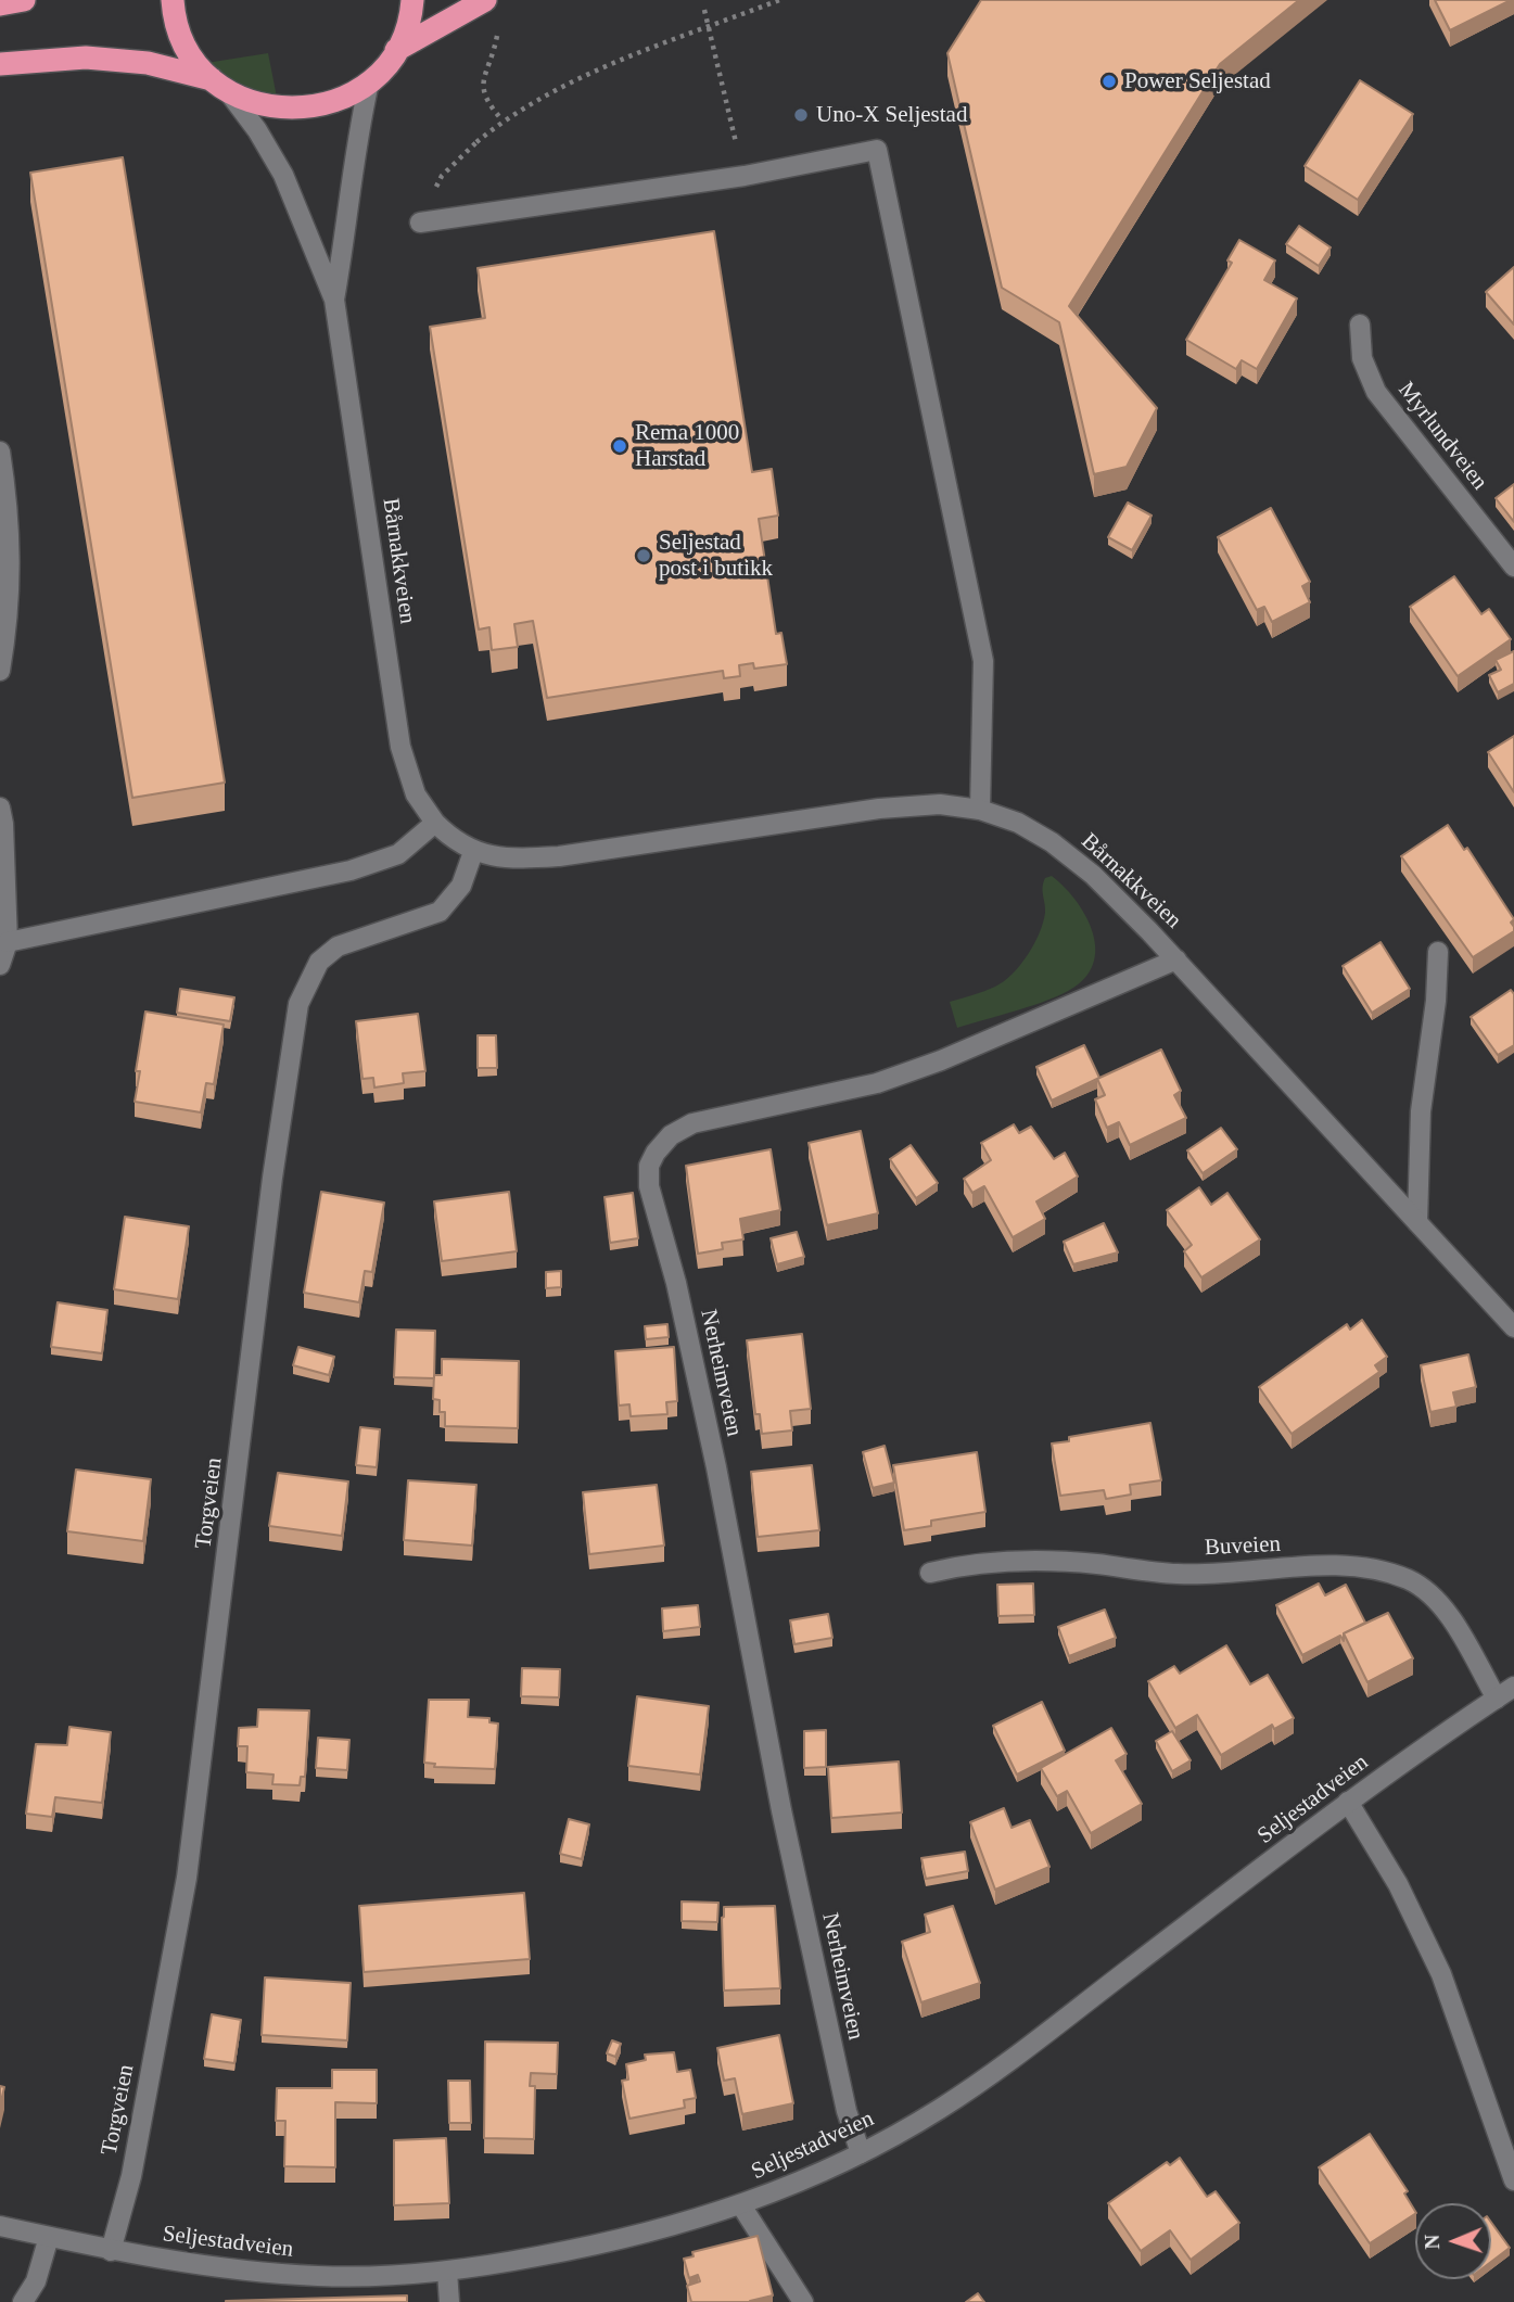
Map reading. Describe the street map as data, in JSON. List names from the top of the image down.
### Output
{
  "streets": {
    "street": [
      "Myrlundveien",
      "Bårnakkveien",
      "Nerheimveien",
      "Torgveien",
      "Buveien",
      "Seljestadveien"
    ]
  },
  "crossings": [
    ["Bårnakkveien", "Nerheimveien"],
    ["Bårnakkveien", "Torgveien"],
    ["Nerheimveien", "Seljestadveien"],
    ["Torgveien", "Seljestadveien"],
    ["Buveien", "Seljestadveien"]
  ],
  "places": [
    "Power Seljestad",
    "Uno-X Seljestad",
    "Rema 1000 Harstad",
    "Seljestad post i butikk"
  ],
  "north": "left"
}
